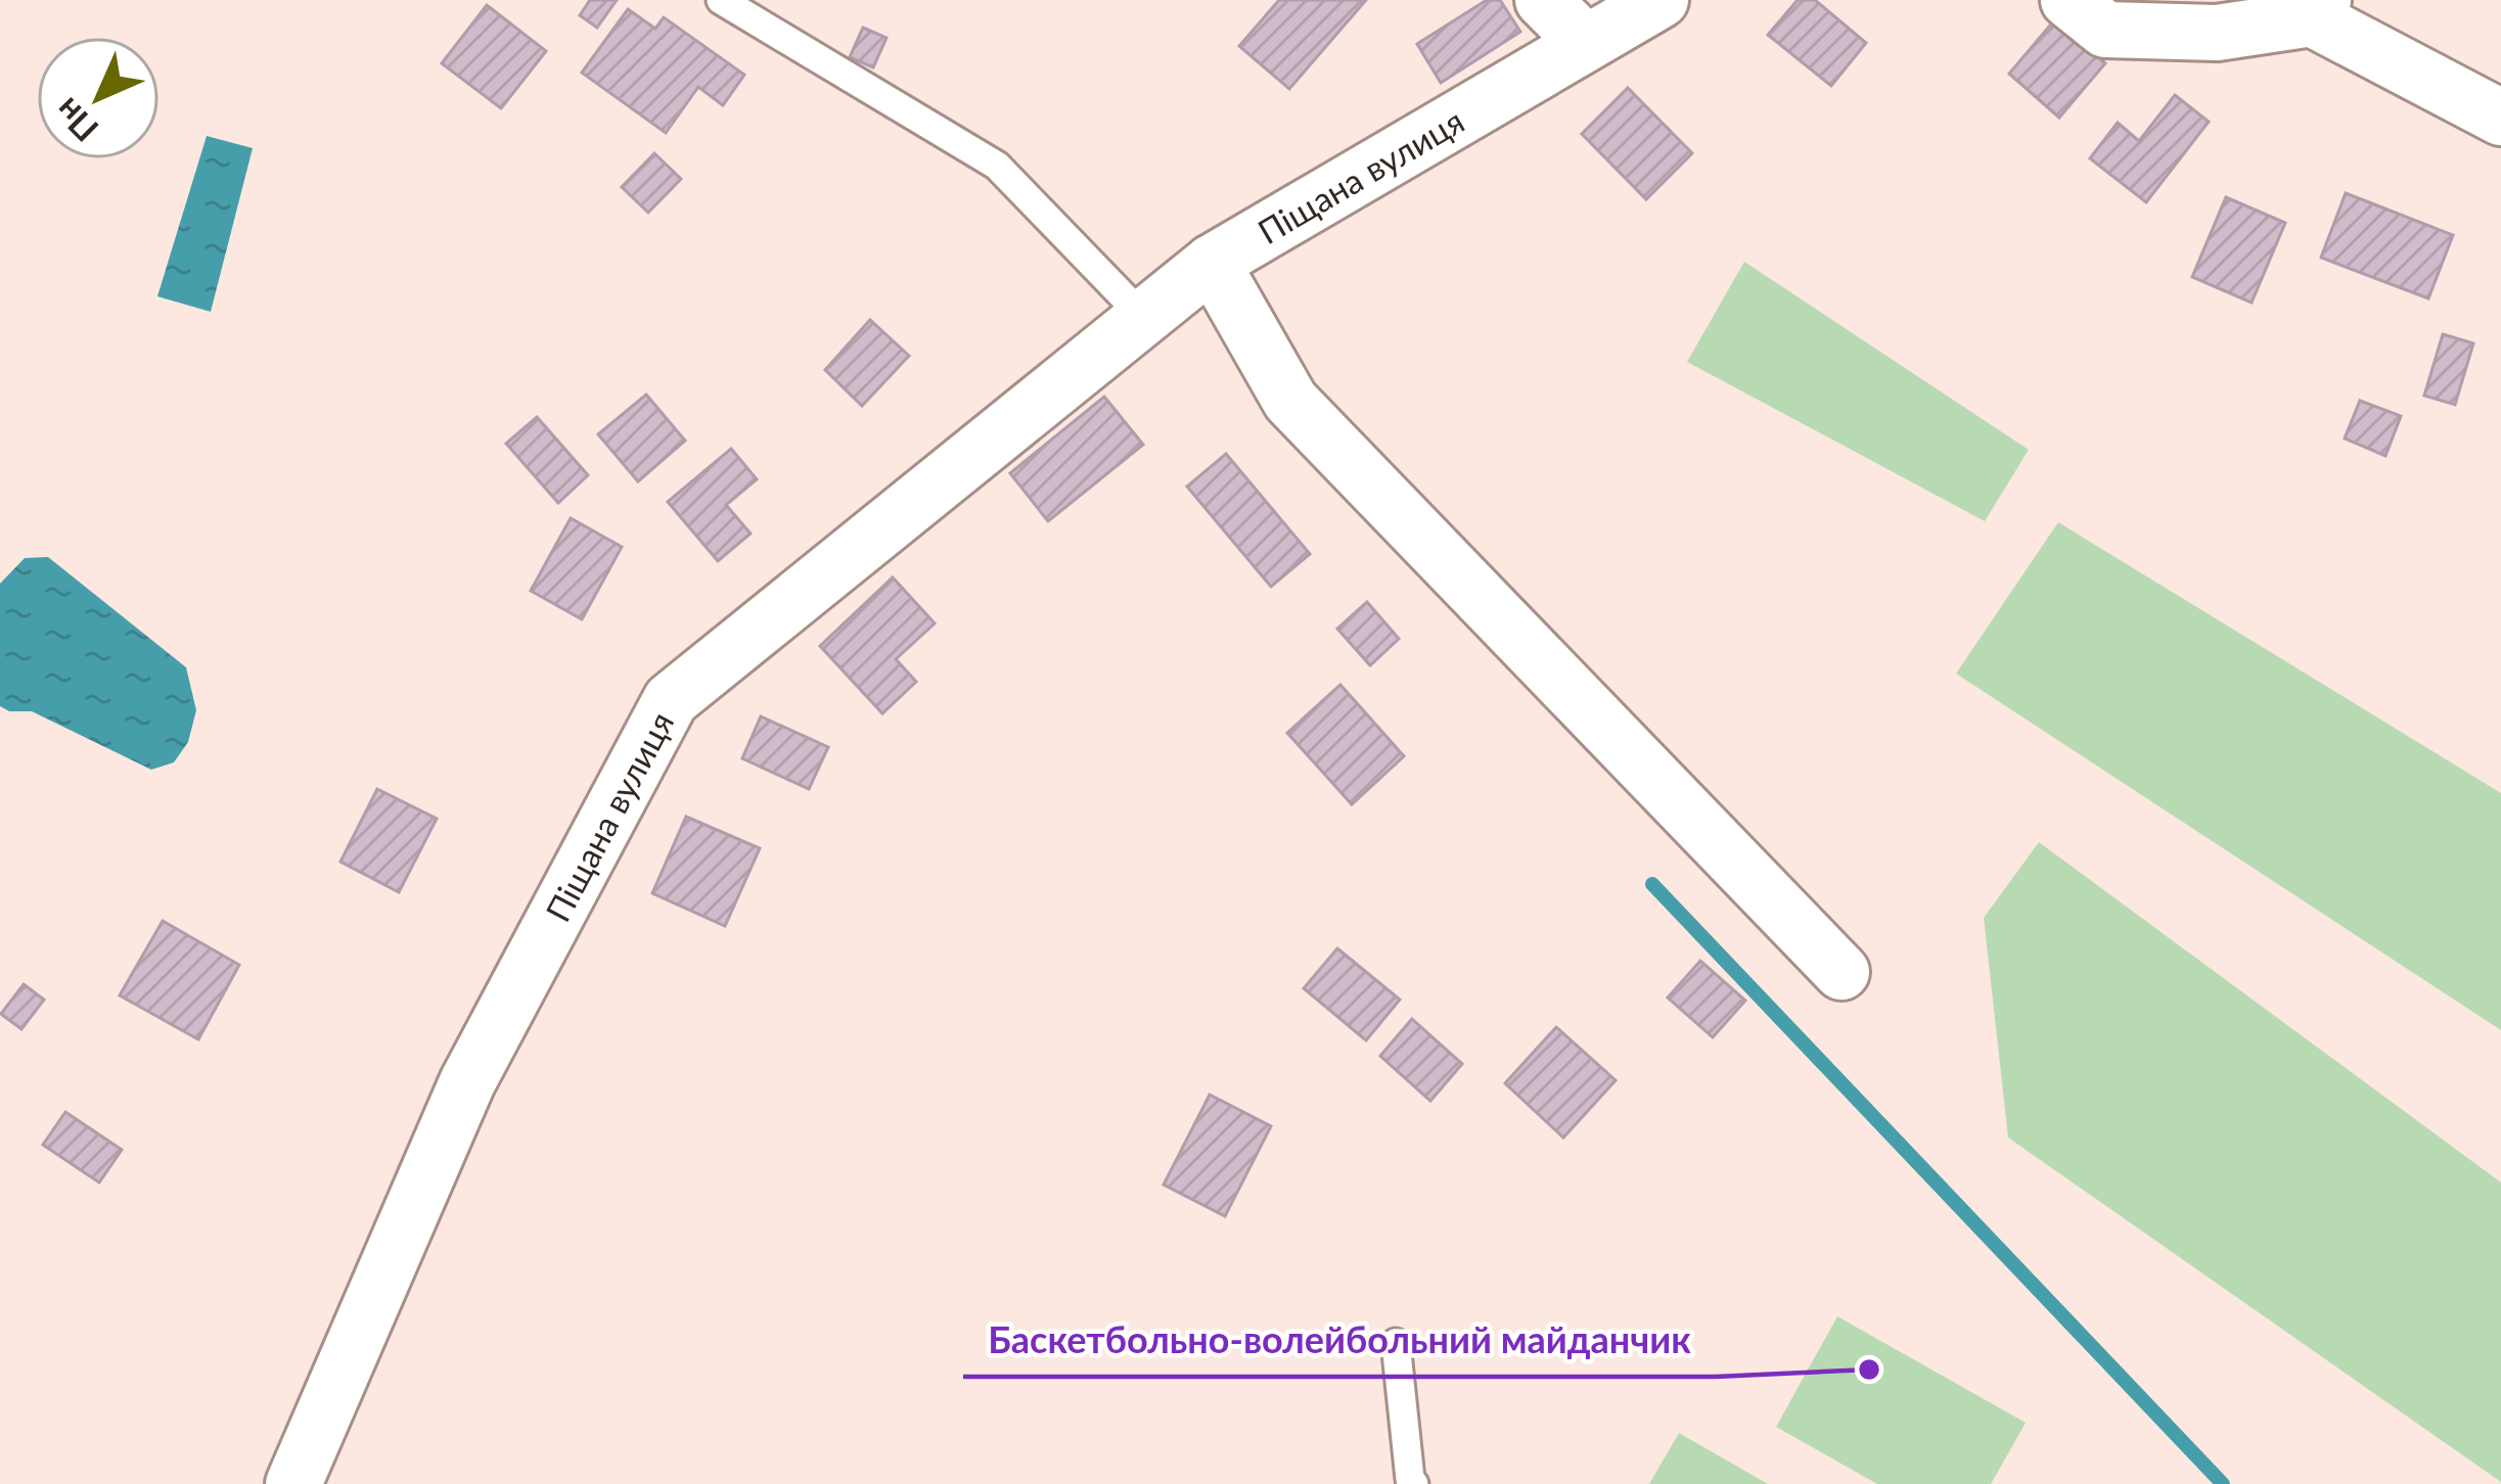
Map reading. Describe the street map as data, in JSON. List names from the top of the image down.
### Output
{
  "streets": {
    "street": ["Піщана вулиця"]
  },
  "places": ["Баскетбольно-волейбольний майданчик"],
  "north": "bottom left"
}
